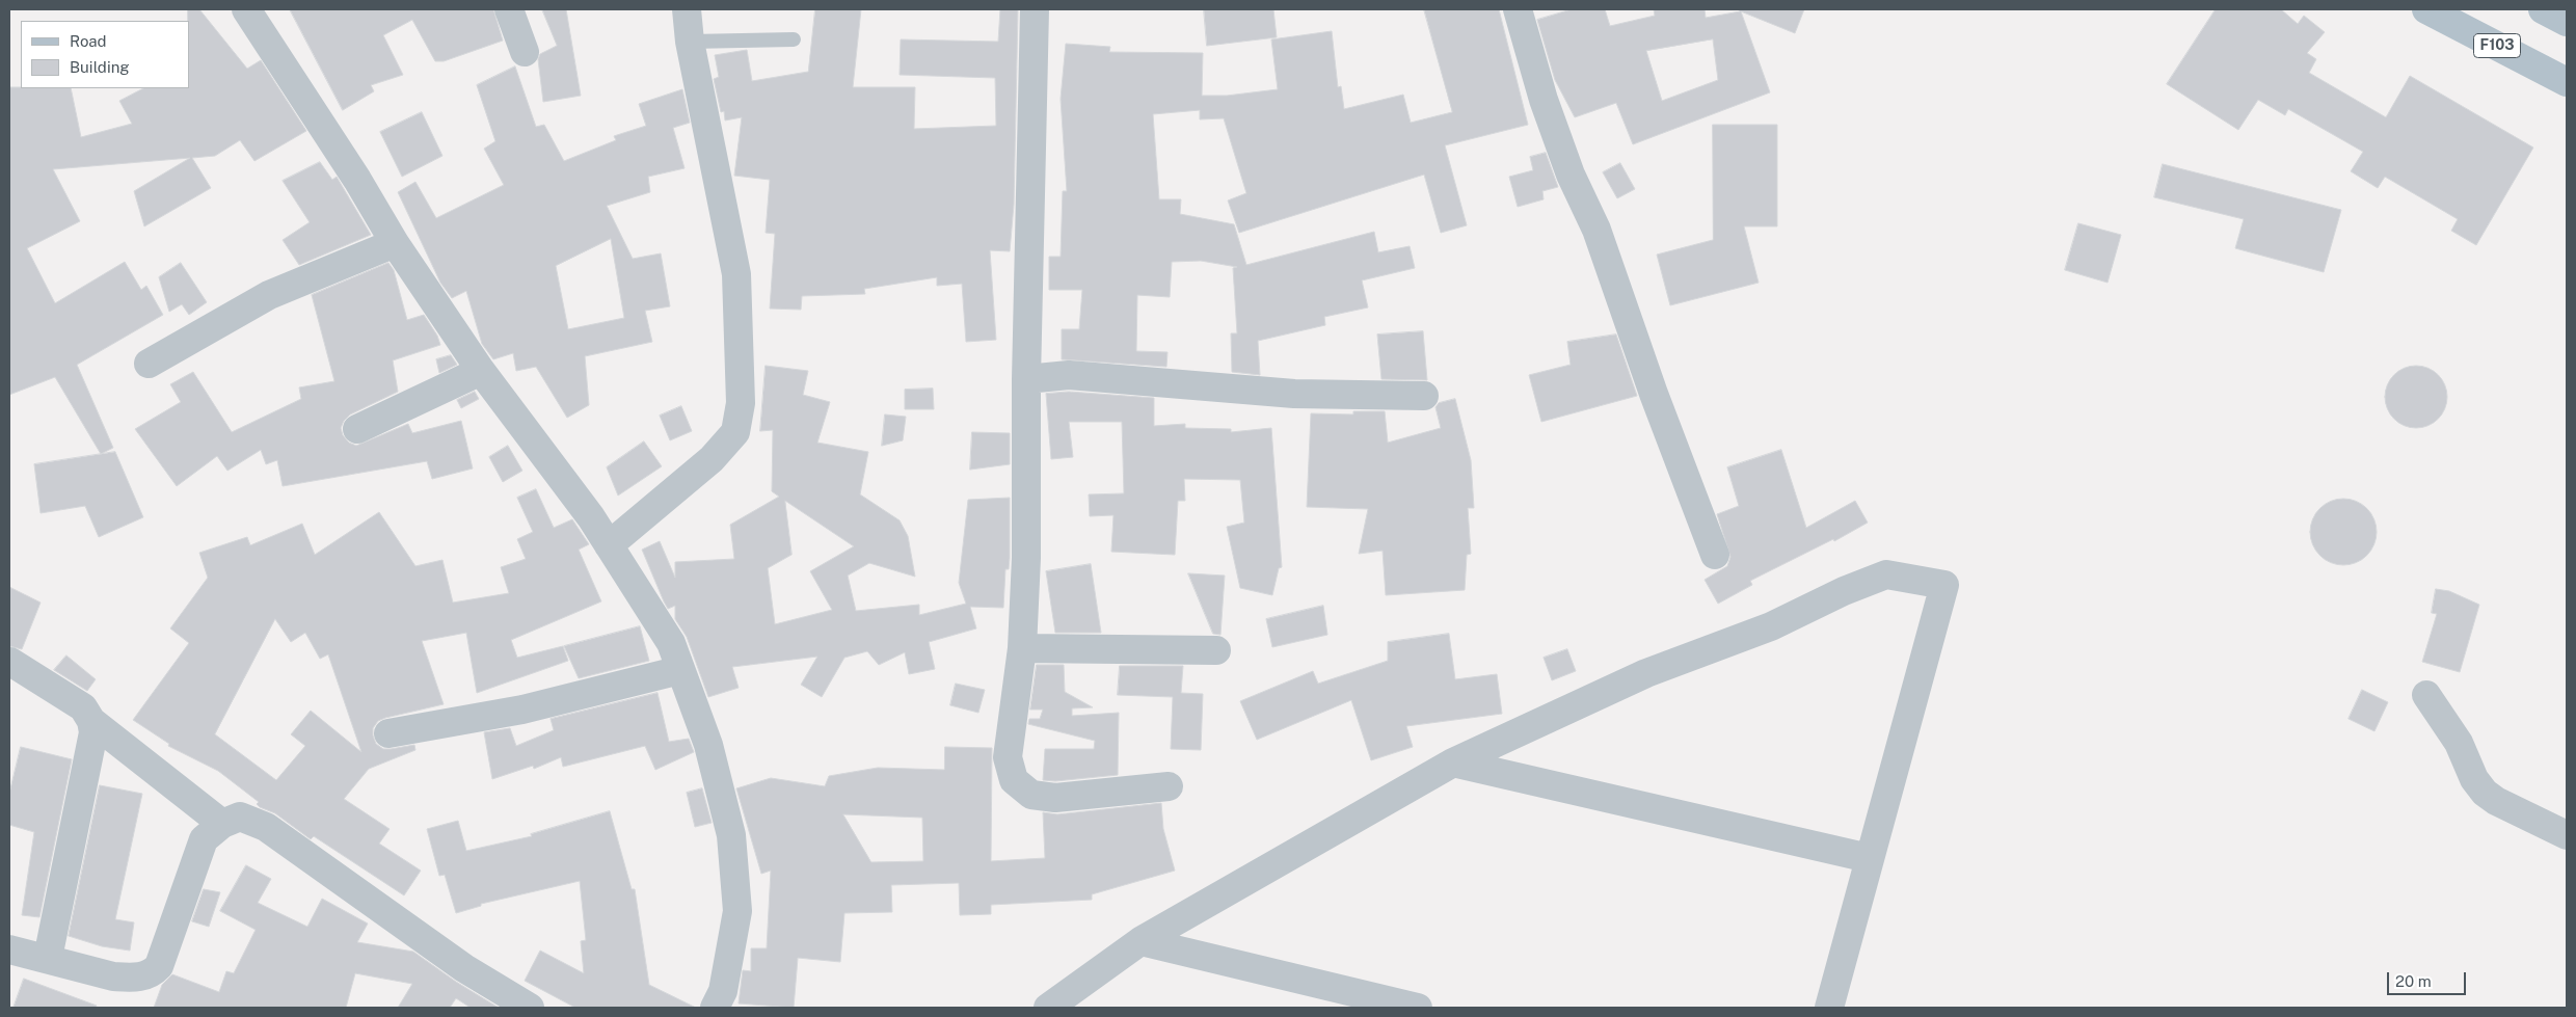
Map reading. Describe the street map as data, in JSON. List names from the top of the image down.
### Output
{
  "streets": {
    "main road": ["F103"]
  },
  "legend": ["Road", "Building"],
  "scale_bar": "20 m"
}
